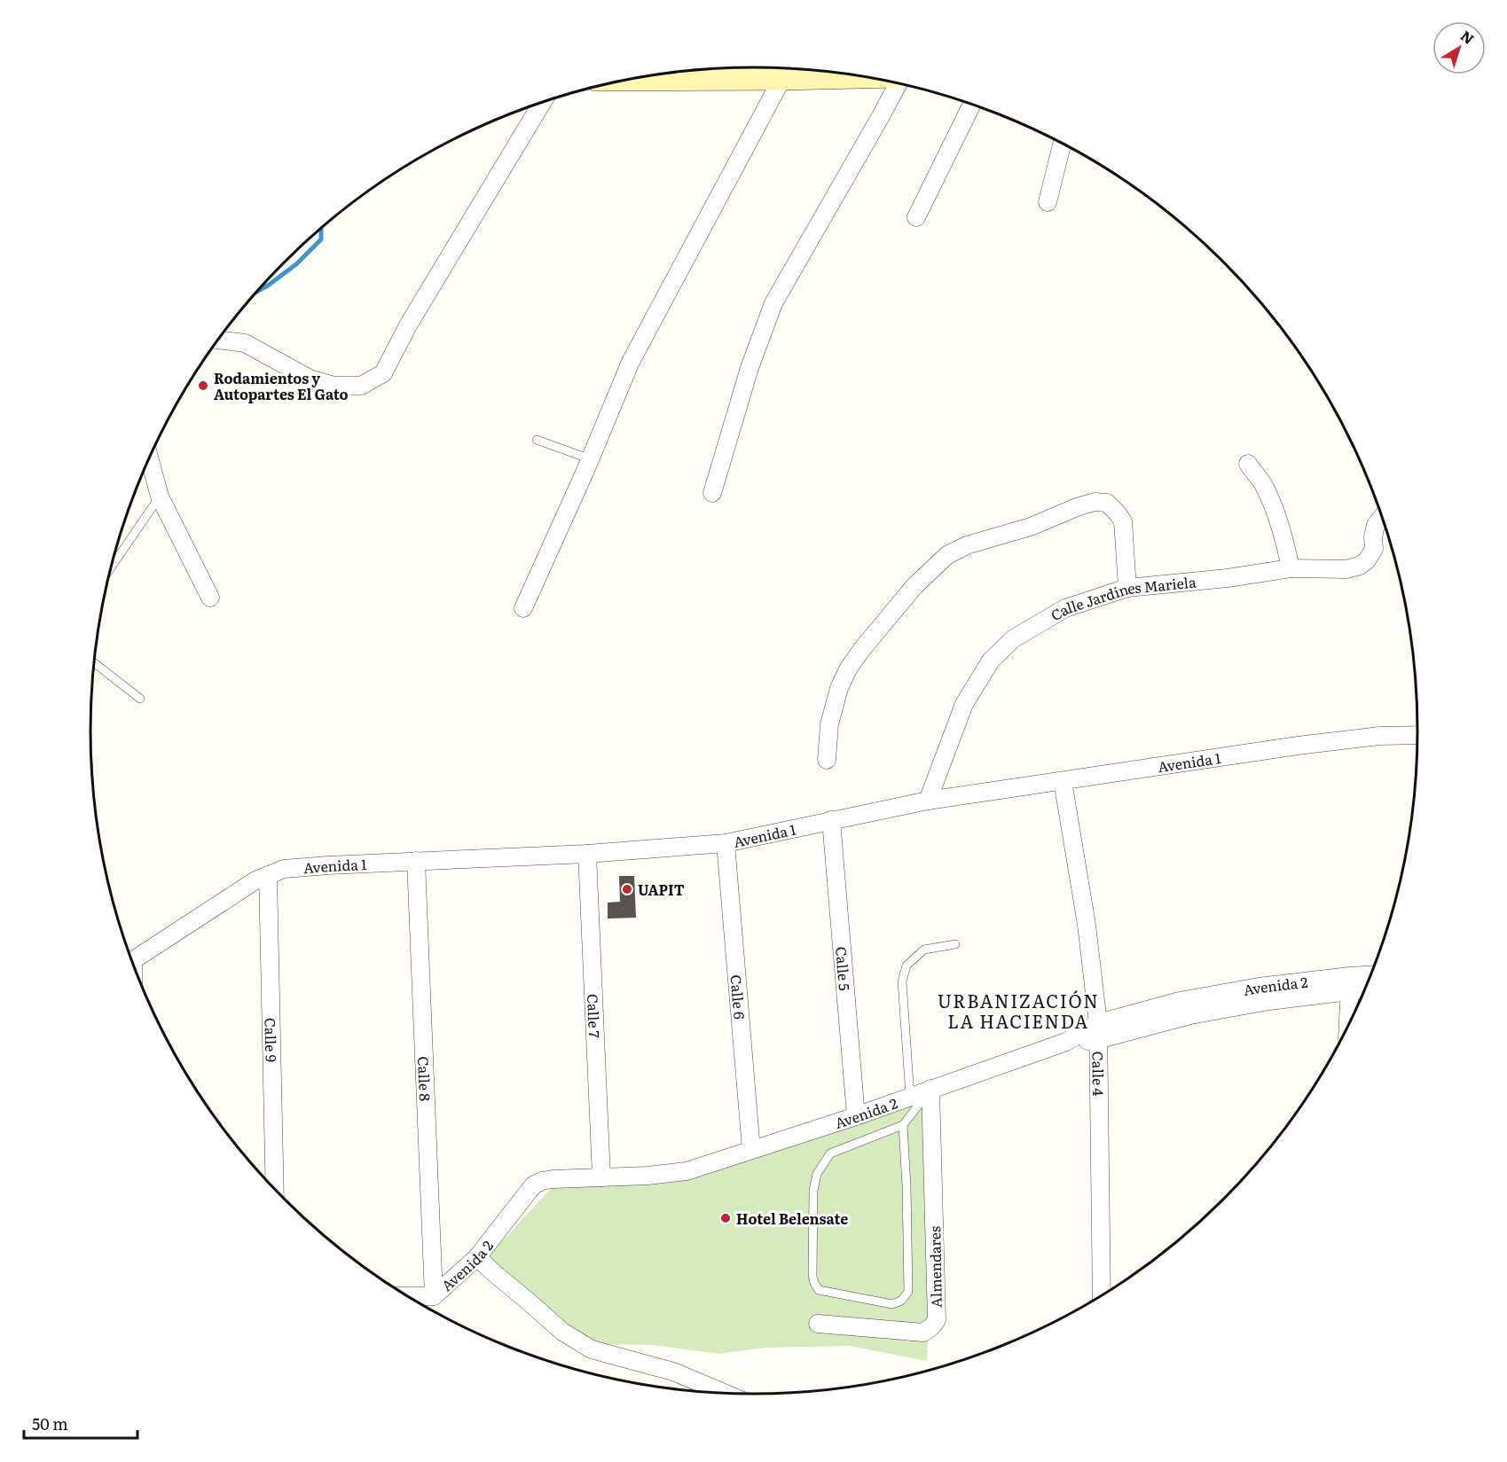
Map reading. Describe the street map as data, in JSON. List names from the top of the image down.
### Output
{
  "streets": {
    "street": [
      "Calle Jardines Mariela",
      "Avenida 1",
      "Calle 5",
      "Avenida 2",
      "Calle 6",
      "Calle 7",
      "Calle 9",
      "Calle 4",
      "Calle 8",
      "Almendares"
    ]
  },
  "crossings": [
    ["Calle Jardines Mariela", "Avenida 1"],
    ["Avenida 1", "Calle 5"],
    ["Avenida 1", "Calle 6"],
    ["Avenida 1", "Calle 7"],
    ["Avenida 1", "Calle 9"],
    ["Avenida 1", "Calle 4"],
    ["Avenida 1", "Calle 8"],
    ["Calle 5", "Avenida 2"],
    ["Avenida 2", "Calle 6"],
    ["Avenida 2", "Calle 7"],
    ["Avenida 2", "Calle 4"],
    ["Avenida 2", "Calle 8"],
    ["Avenida 2", "Almendares"]
  ],
  "districts": ["URBANIZACIÓN LA HACIENDA"],
  "places": ["Rodamientos y Autopartes El Gato", "UAPIT", "Hotel Belensate"],
  "scale_bar": "50 m",
  "north": "top right"
}
